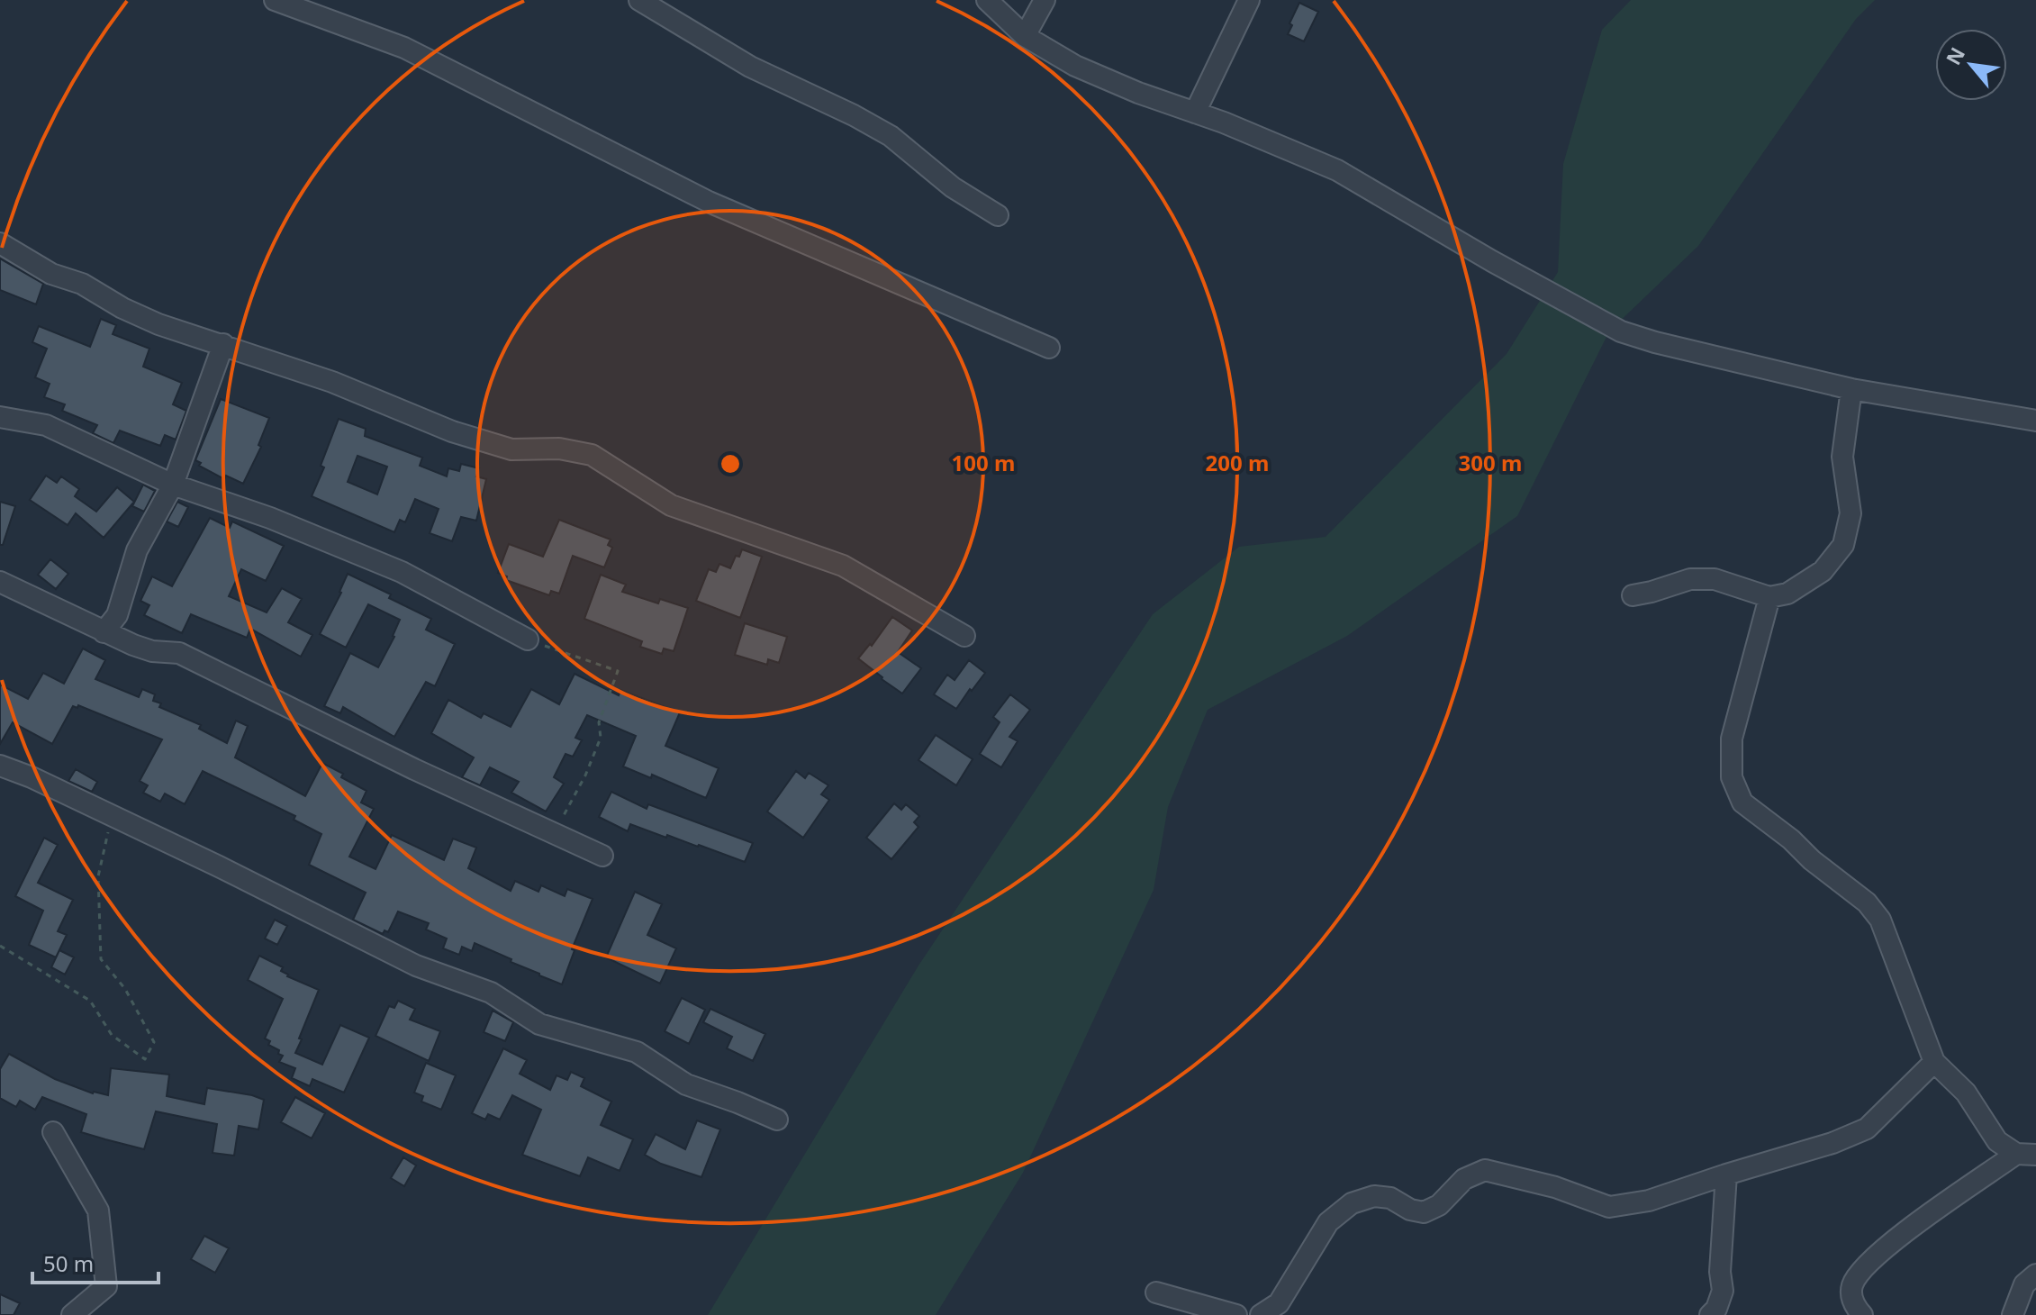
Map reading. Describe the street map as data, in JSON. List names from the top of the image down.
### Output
{
  "scale_bar": "50 m",
  "north": "top left",
  "rings": ["100 m", "200 m", "300 m"]
}
